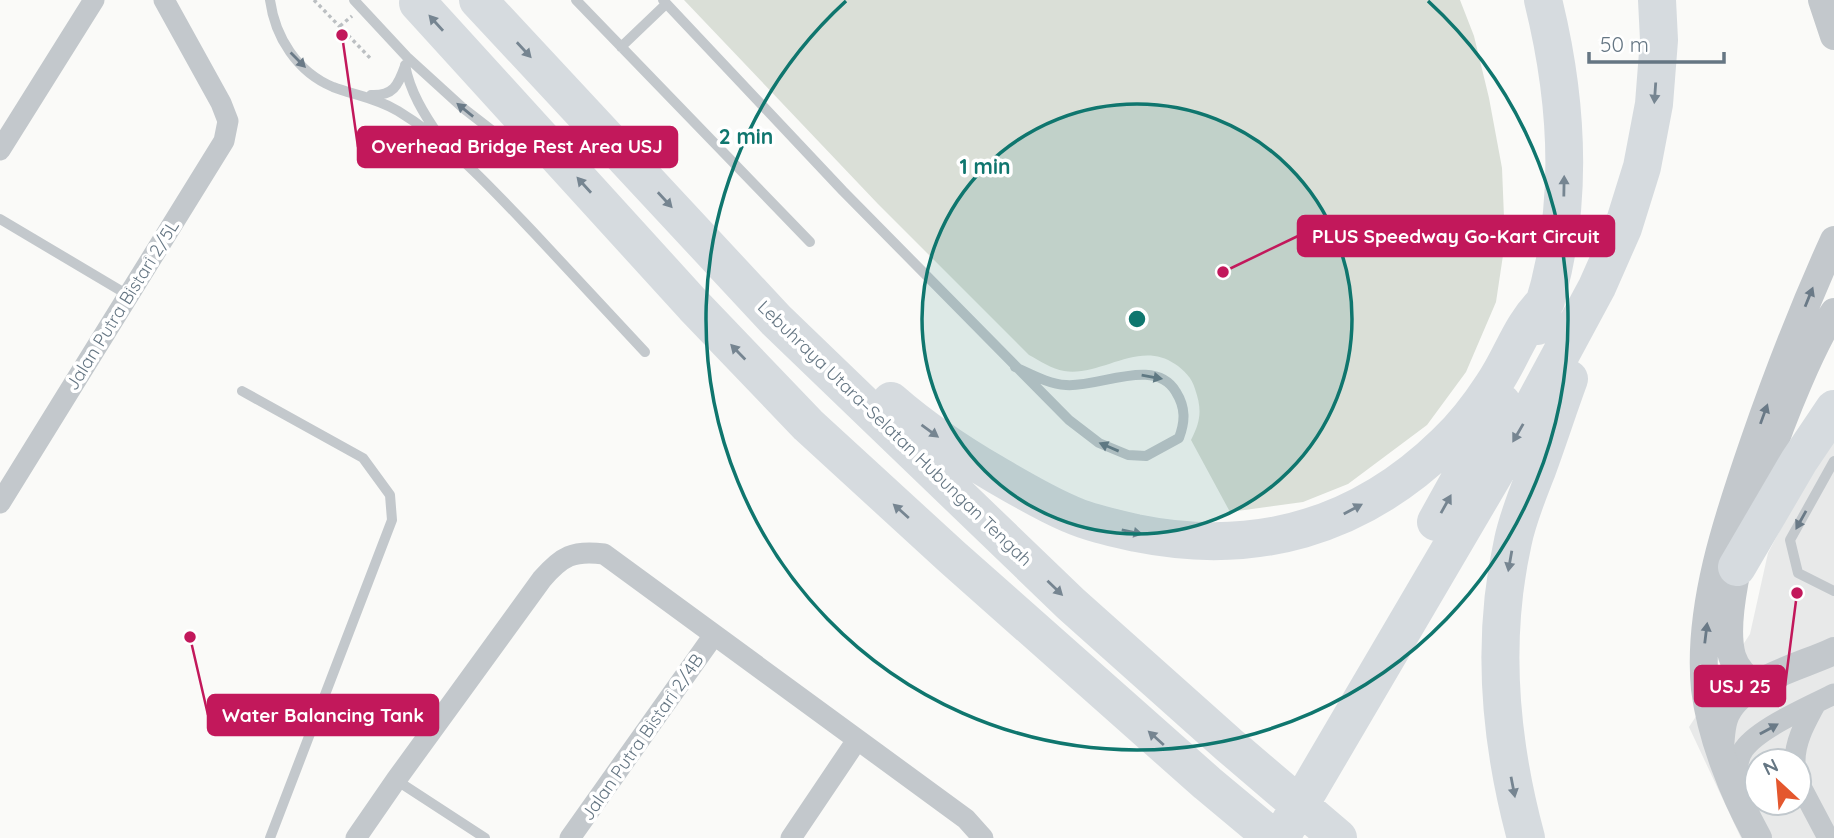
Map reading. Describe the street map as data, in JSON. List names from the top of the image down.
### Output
{
  "streets": {
    "highway": ["Lebuhraya Utara–Selatan Hubungan Tengah"],
    "street": ["Jalan Putra Bistari 2/5L", "Jalan Putra Bistari 2/4B"]
  },
  "places": [
    "Overhead Bridge Rest Area USJ",
    "PLUS Speedway Go-Kart Circuit",
    "USJ 25",
    "Water Balancing Tank"
  ],
  "scale_bar": "50 m",
  "north": "top left",
  "rings": ["2 min", "1 min"]
}
